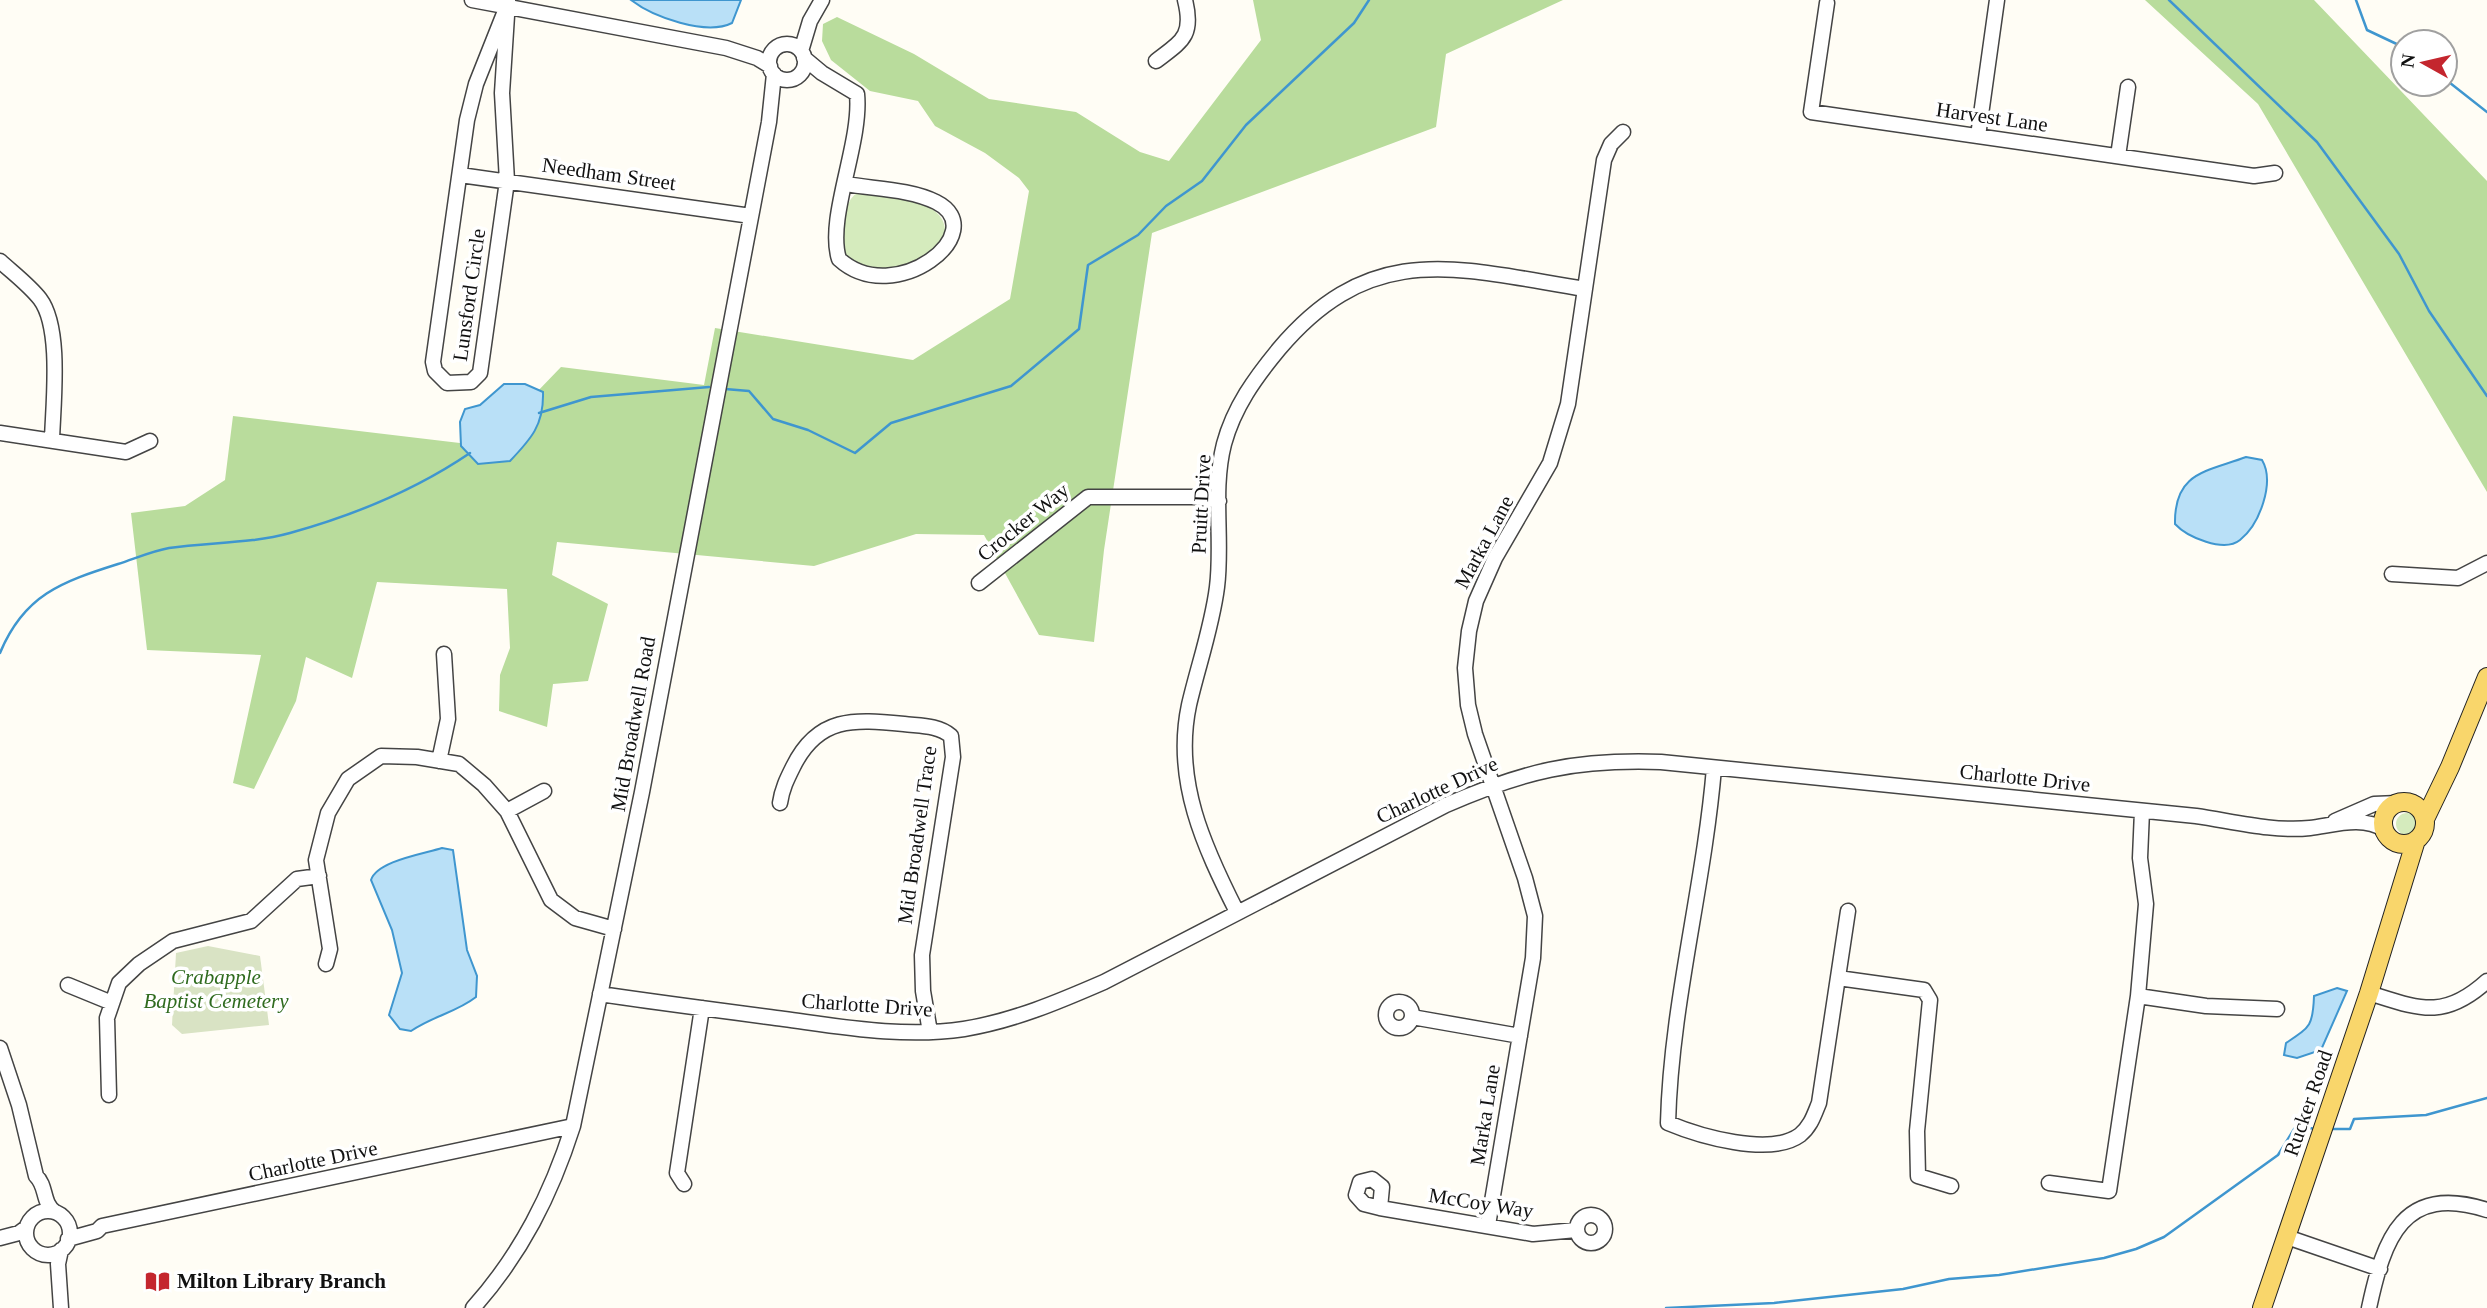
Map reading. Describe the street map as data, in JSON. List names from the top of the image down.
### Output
{
  "streets": {
    "main road": ["Rucker Road"],
    "street": [
      "Harvest Lane",
      "Needham Street",
      "Lunsford Circle",
      "Pruitt Drive",
      "Crocker Way",
      "Marka Lane",
      "Mid Broadwell Road",
      "Charlotte Drive",
      "Mid Broadwell Trace",
      "McCoy Way"
    ]
  },
  "crossings": [
    ["Needham Street", "Lunsford Circle"],
    ["Needham Street", "Mid Broadwell Road"],
    ["Pruitt Drive", "Crocker Way"],
    ["Pruitt Drive", "Marka Lane"],
    ["Pruitt Drive", "Charlotte Drive"],
    ["Marka Lane", "Charlotte Drive"],
    ["Marka Lane", "McCoy Way"],
    ["Mid Broadwell Road", "Charlotte Drive"],
    ["Charlotte Drive", "Mid Broadwell Trace"],
    ["Charlotte Drive", "Rucker Road"]
  ],
  "parks": ["Crabapple Baptist Cemetery"],
  "places": {
    "library": ["Milton Library Branch"]
  },
  "north": "left"
}
